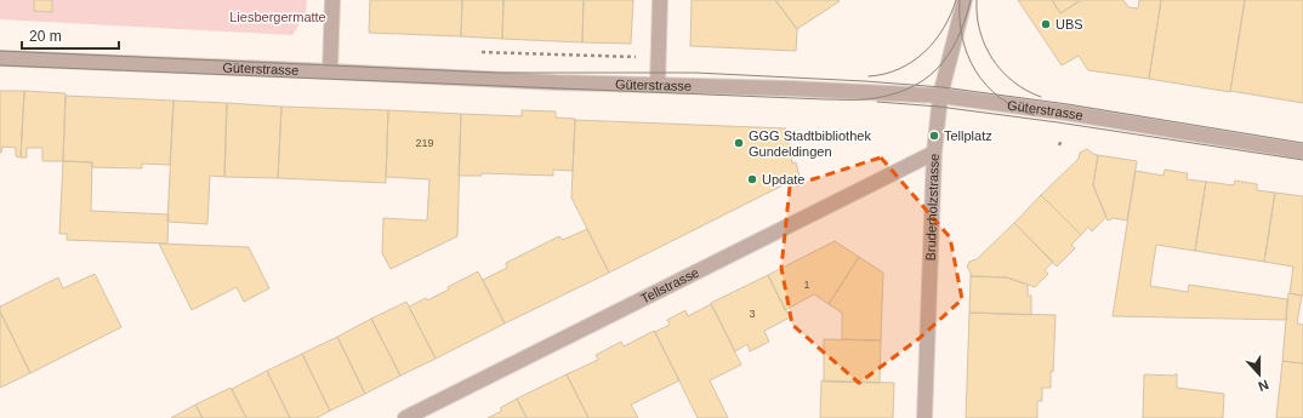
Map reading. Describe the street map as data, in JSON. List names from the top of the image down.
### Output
{
  "streets": {
    "street": ["Güterstrasse", "Bruderholzstrasse", "Tellstrasse"]
  },
  "crossings": [
    ["Güterstrasse", "Bruderholzstrasse"],
    ["Bruderholzstrasse", "Tellstrasse"]
  ],
  "parks": ["Liesbergermatte"],
  "places": [
    "UBS",
    "Tellplatz",
    "GGG Stadtbibliothek Gundeldingen",
    "Update"
  ],
  "house_numbers": ["219", "1", "3"],
  "scale_bar": "20 m",
  "north": "bottom"
}
